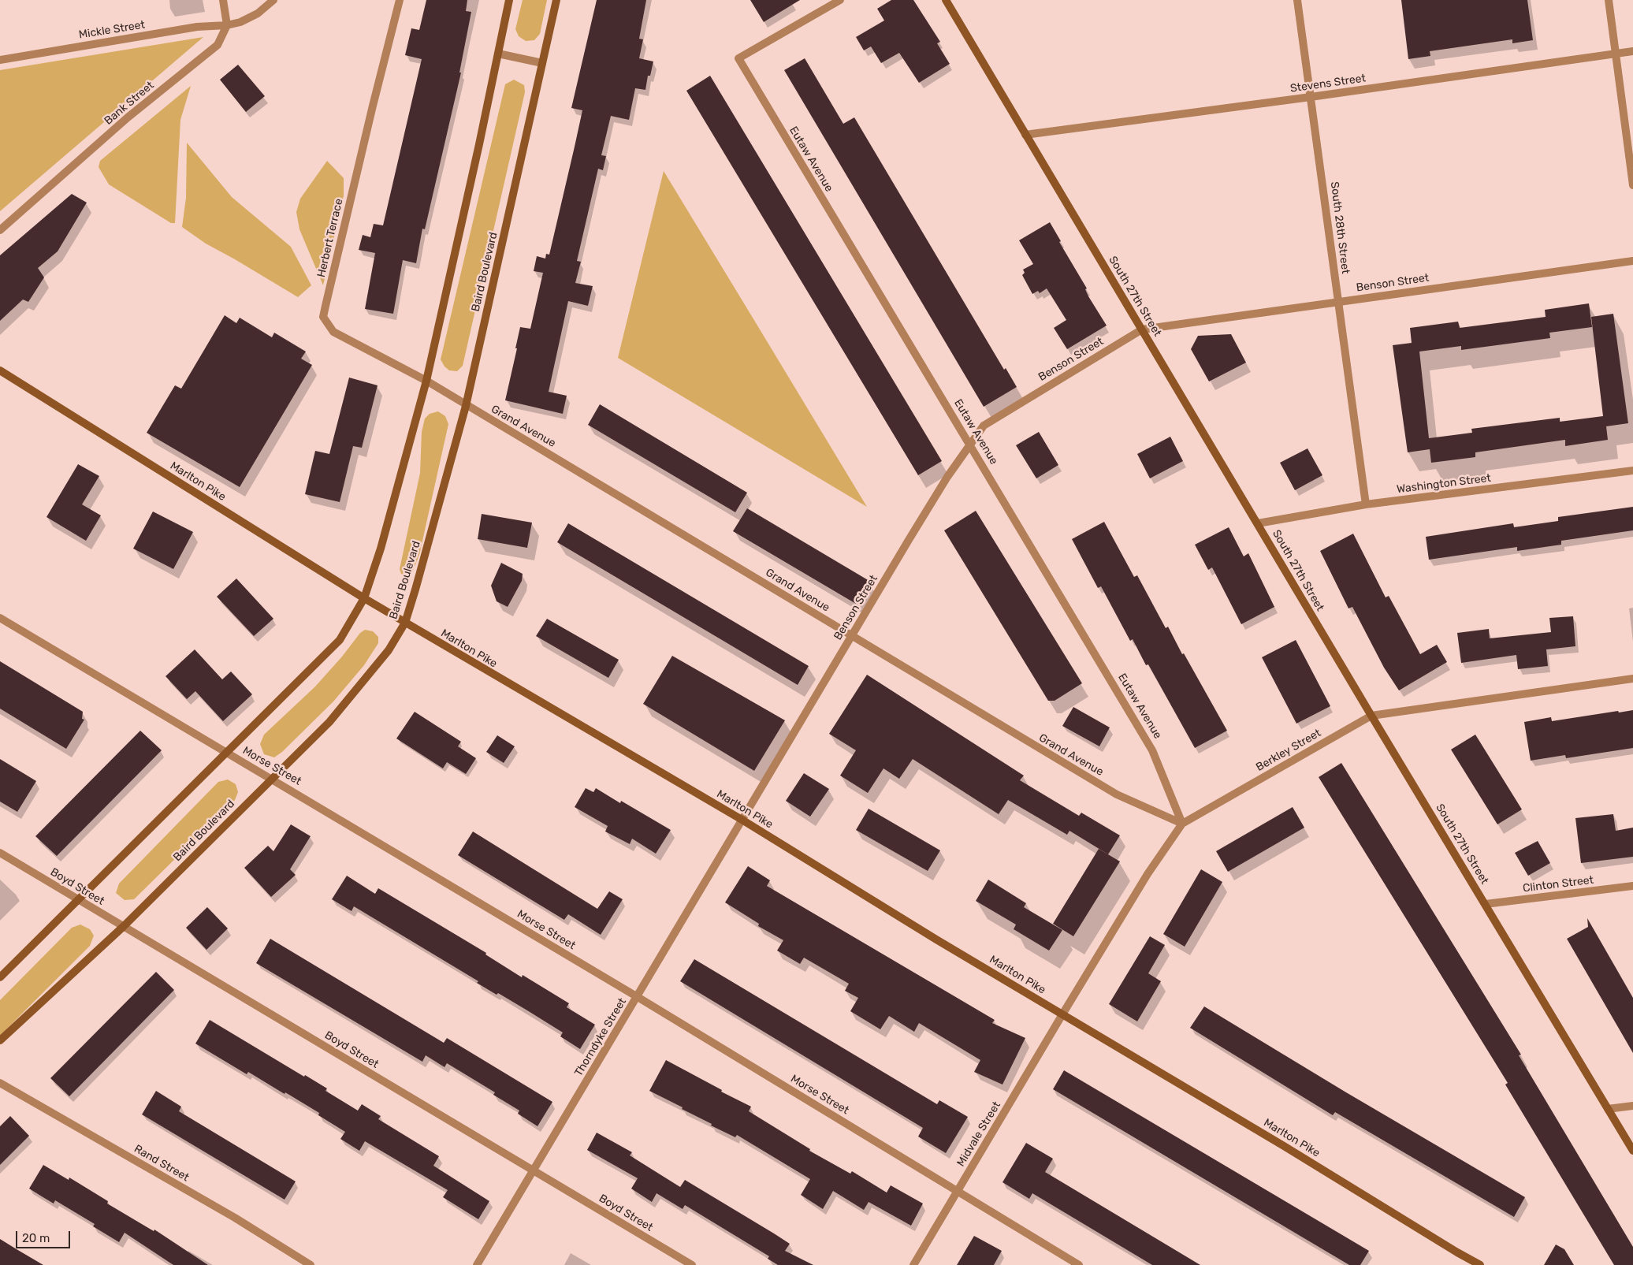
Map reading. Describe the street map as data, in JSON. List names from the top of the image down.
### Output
{
  "streets": {
    "main road": ["Baird Boulevard", "South 27th Street", "Marlton Pike"],
    "street": [
      "Mickle Street",
      "Stevens Street",
      "Bank Street",
      "Eutaw Avenue",
      "South 28th Street",
      "Herbert Terrace",
      "Benson Street",
      "Grand Avenue",
      "Washington Street",
      "Berkley Street",
      "Morse Street",
      "Clinton Street",
      "Boyd Street",
      "Thorndyke Street",
      "Midvale Street",
      "Rand Street"
    ]
  },
  "crossings": [
    ["Mickle Street", "Bank Street"],
    ["Stevens Street", "South 28th Street"],
    ["Stevens Street", "South 27th Street"],
    ["Eutaw Avenue", "Benson Street"],
    ["Eutaw Avenue", "Grand Avenue"],
    ["Eutaw Avenue", "Berkley Street"],
    ["South 28th Street", "Benson Street"],
    ["South 28th Street", "Washington Street"],
    ["Herbert Terrace", "Baird Boulevard"],
    ["Herbert Terrace", "Grand Avenue"],
    ["Baird Boulevard", "Grand Avenue"],
    ["Baird Boulevard", "Marlton Pike"],
    ["Baird Boulevard", "Morse Street"],
    ["Baird Boulevard", "Boyd Street"],
    ["Benson Street", "South 27th Street"],
    ["Benson Street", "Grand Avenue"],
    ["Benson Street", "Marlton Pike"],
    ["Benson Street", "Thorndyke Street"],
    ["South 27th Street", "Washington Street"],
    ["South 27th Street", "Berkley Street"],
    ["South 27th Street", "Clinton Street"],
    ["Grand Avenue", "Berkley Street"],
    ["Marlton Pike", "Berkley Street"],
    ["Marlton Pike", "Thorndyke Street"],
    ["Marlton Pike", "Midvale Street"],
    ["Berkley Street", "Midvale Street"],
    ["Morse Street", "Thorndyke Street"],
    ["Morse Street", "Midvale Street"],
    ["Boyd Street", "Thorndyke Street"]
  ],
  "scale_bar": "20 m"
}
